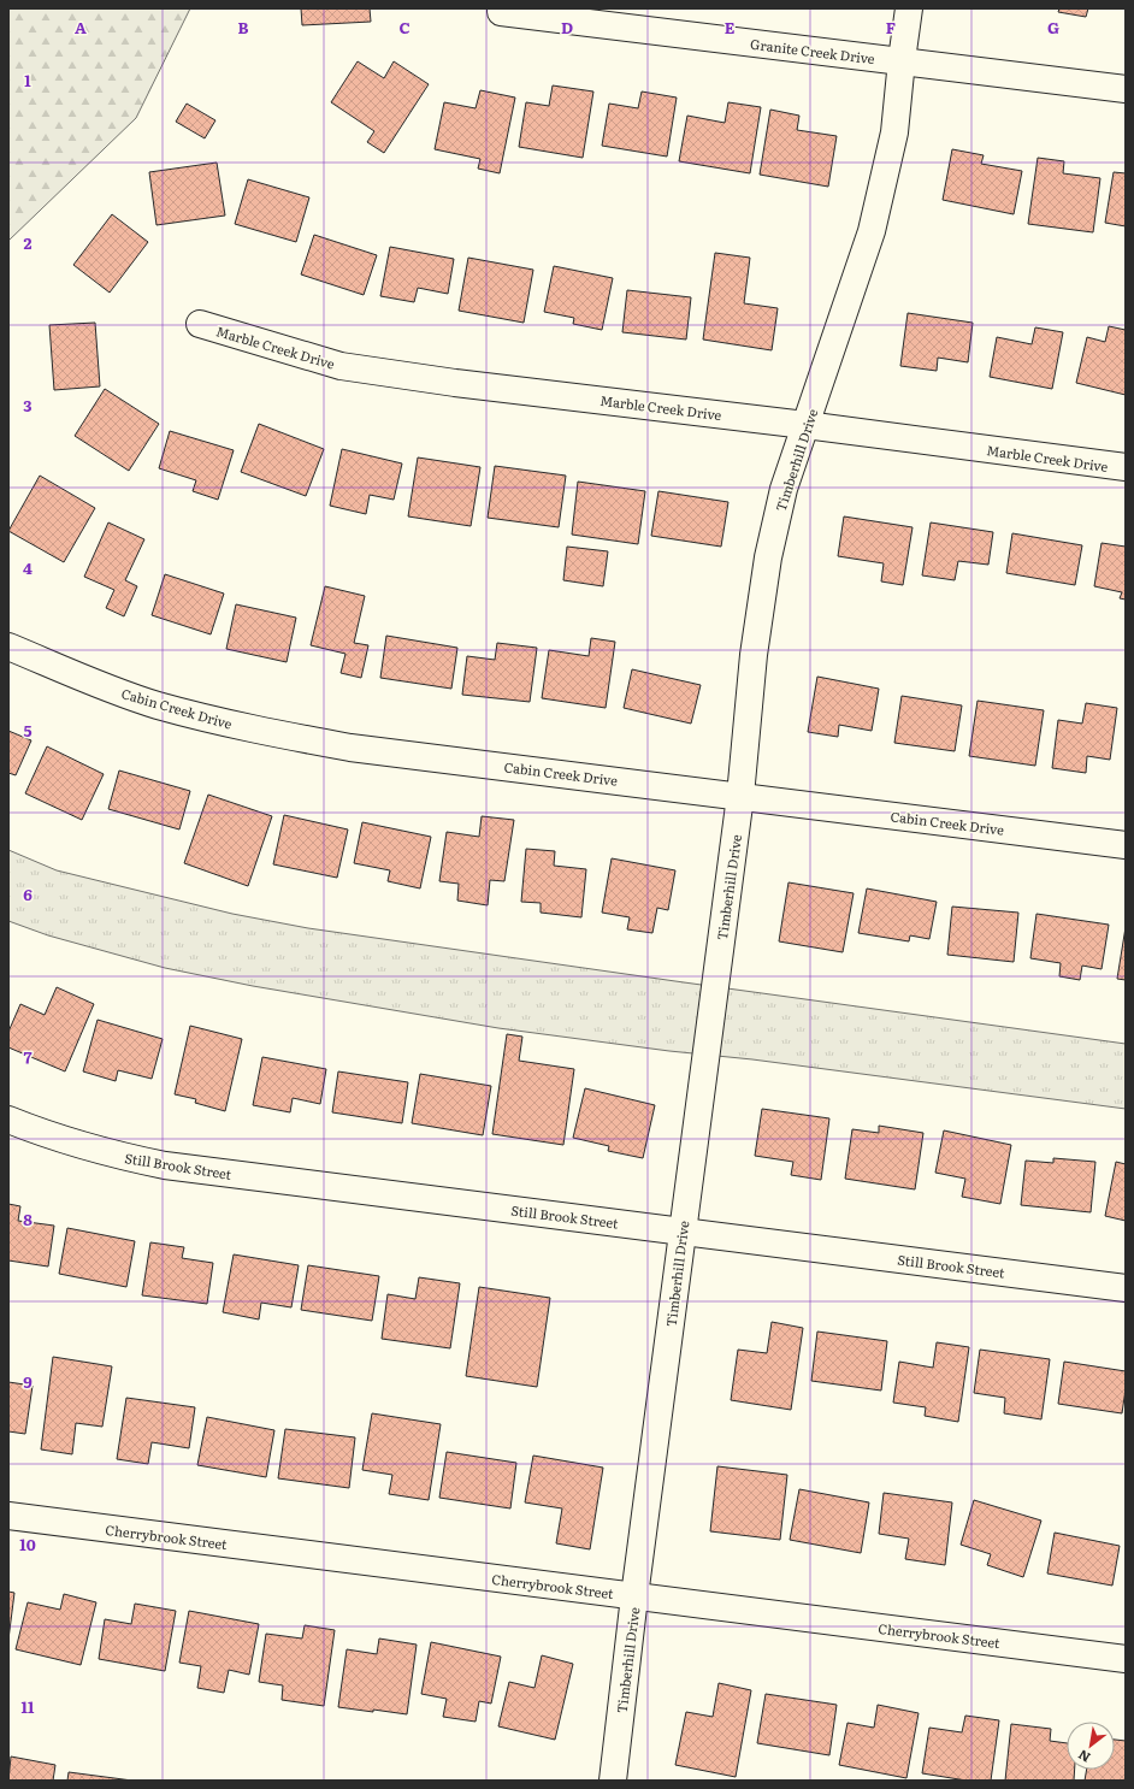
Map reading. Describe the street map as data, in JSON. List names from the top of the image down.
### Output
{
  "streets": {
    "street": [
      "Granite Creek Drive",
      "Marble Creek Drive",
      "Timberhill Drive",
      "Cabin Creek Drive",
      "Still Brook Street",
      "Cherrybrook Street"
    ]
  },
  "crossings": [
    ["Granite Creek Drive", "Timberhill Drive"],
    ["Marble Creek Drive", "Timberhill Drive"],
    ["Timberhill Drive", "Cabin Creek Drive"],
    ["Timberhill Drive", "Still Brook Street"],
    ["Timberhill Drive", "Cherrybrook Street"]
  ],
  "north": "bottom left",
  "grid": {
    "columns": [
      "A",
      "B",
      "C",
      "D",
      "E",
      "F",
      "G"
    ],
    "rows": [
      "1",
      "2",
      "3",
      "4",
      "5",
      "6",
      "7",
      "8",
      "9",
      "10",
      "11"
    ]
  }
}
